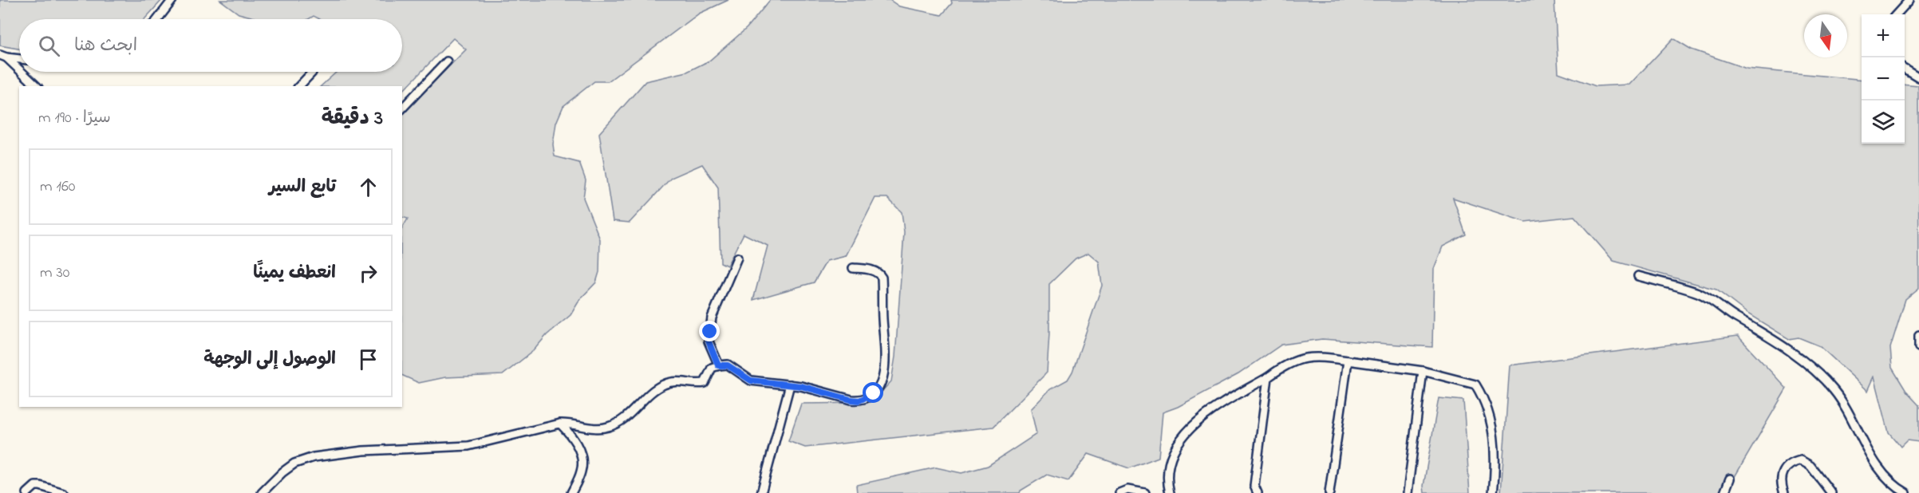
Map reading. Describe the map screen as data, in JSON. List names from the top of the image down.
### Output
{
  "north": "bottom",
  "page": {
    "map_buttons": ["+", "−"],
    "search": "ابحث هنا",
    "heading": ["3 دقيقة", "سيرًا · 190 m"],
    "list": [
      ["تابع السير", "160 m"],
      ["انعطف يمينًا", "30 m"],
      "الوصول إلى الوجهة"
    ]
  }
}
